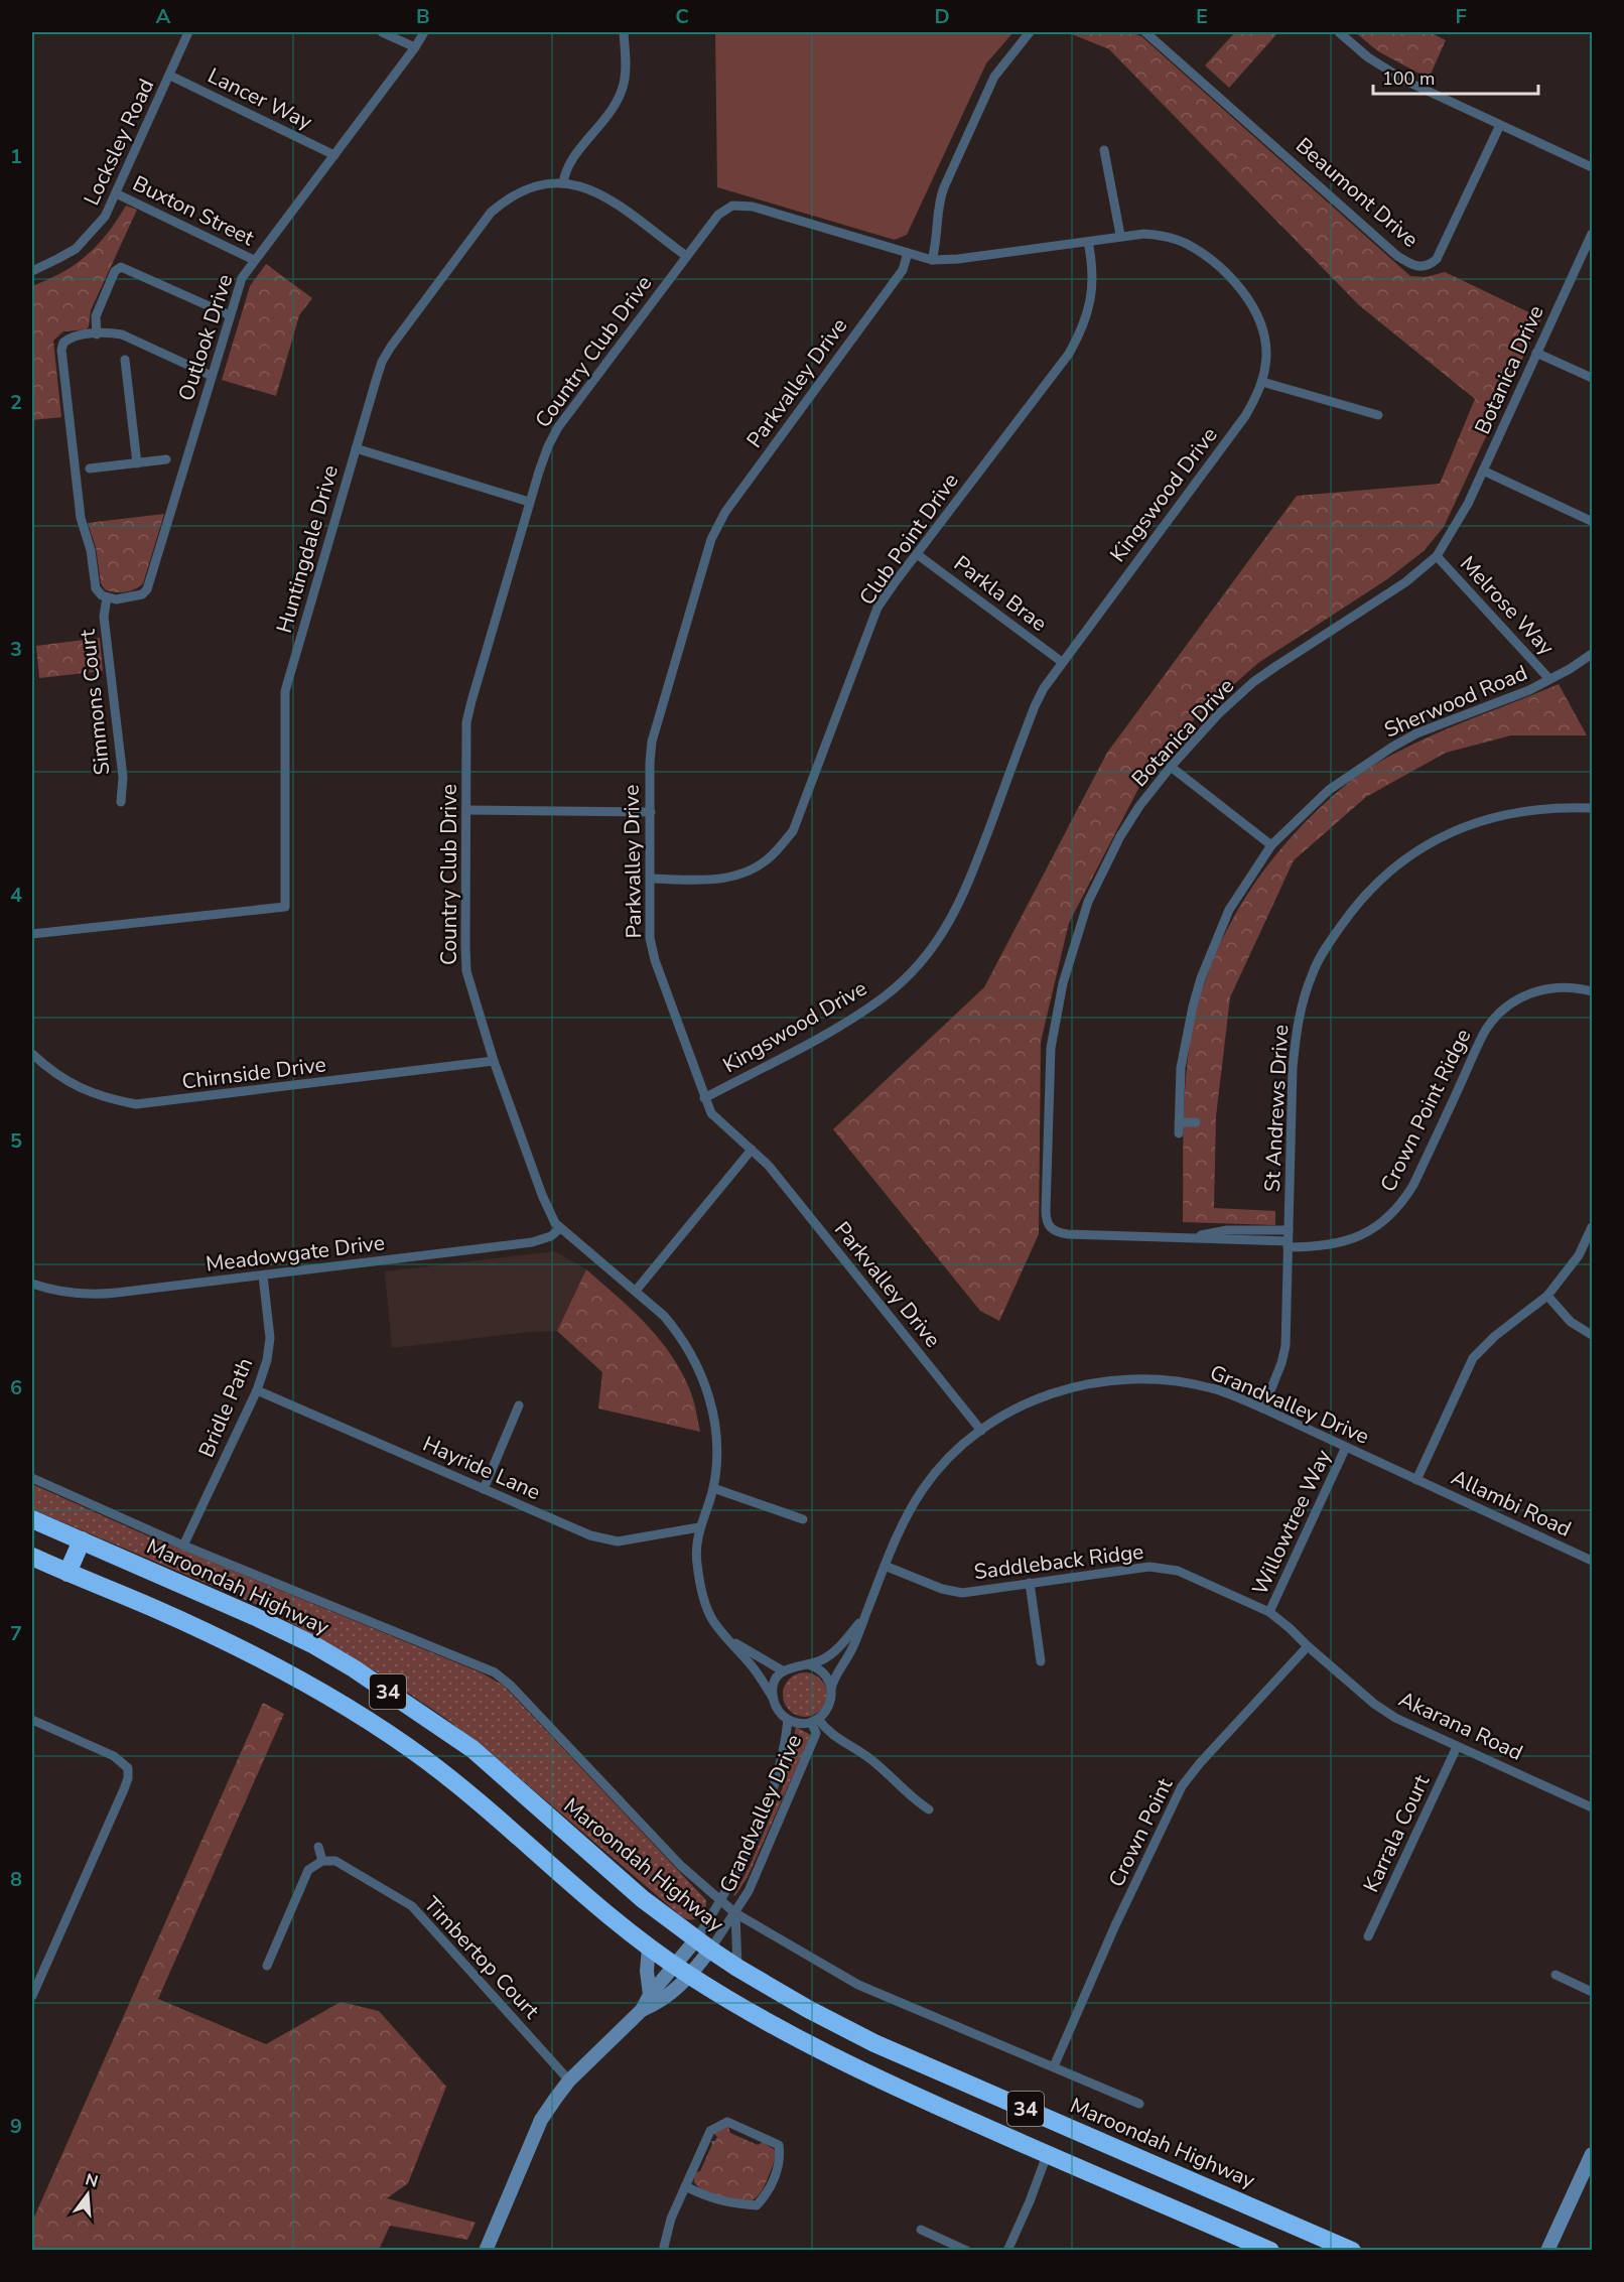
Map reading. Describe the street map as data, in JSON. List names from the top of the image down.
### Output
{
  "streets": {
    "highway": ["Maroondah Highway", "34"],
    "street": [
      "Lancer Way",
      "Locksley Road",
      "Beaumont Drive",
      "Buxton Street",
      "Outlook Drive",
      "Country Club Drive",
      "Botanica Drive",
      "Parkvalley Drive",
      "Kingswood Drive",
      "Club Point Drive",
      "Huntingdale Drive",
      "Parkla Brae",
      "Melrose Way",
      "Sherwood Road",
      "Simmons Court",
      "Chirnside Drive",
      "St Andrews Drive",
      "Crown Point Ridge",
      "Meadowgate Drive",
      "Grandvalley Drive",
      "Bridle Path",
      "Hayride Lane",
      "Allambi Road",
      "Willowtree Way",
      "Saddleback Ridge",
      "Akarana Road",
      "Crown Point",
      "Karrala Court",
      "Timbertop Court"
    ]
  },
  "crossings": [
    ["Lancer Way", "Locksley Road"],
    ["Lancer Way", "Outlook Drive"],
    ["Locksley Road", "Buxton Street"],
    ["Buxton Street", "Outlook Drive"],
    ["Outlook Drive", "Simmons Court"],
    ["Country Club Drive", "Kingswood Drive"],
    ["Country Club Drive", "Huntingdale Drive"],
    ["Country Club Drive", "Chirnside Drive"],
    ["Country Club Drive", "Meadowgate Drive"],
    ["Country Club Drive", "Grandvalley Drive"],
    ["Country Club Drive", "Hayride Lane"],
    ["Botanica Drive", "Melrose Way"],
    ["Botanica Drive", "St Andrews Drive"],
    ["Botanica Drive", "Crown Point Ridge"],
    ["Parkvalley Drive", "Kingswood Drive"],
    ["Parkvalley Drive", "Club Point Drive"],
    ["Parkvalley Drive", "Grandvalley Drive"],
    ["Kingswood Drive", "Club Point Drive"],
    ["Kingswood Drive", "Parkla Brae"],
    ["Club Point Drive", "Parkla Brae"],
    ["Melrose Way", "Sherwood Road"],
    ["St Andrews Drive", "Crown Point Ridge"],
    ["St Andrews Drive", "Grandvalley Drive"],
    ["Meadowgate Drive", "Bridle Path"],
    ["Grandvalley Drive", "Allambi Road"],
    ["Grandvalley Drive", "Willowtree Way"],
    ["Grandvalley Drive", "Saddleback Ridge"],
    ["Grandvalley Drive", "Maroondah Highway"],
    ["Bridle Path", "Hayride Lane"],
    ["Bridle Path", "Maroondah Highway"],
    ["Willowtree Way", "Saddleback Ridge"],
    ["Willowtree Way", "Akarana Road"],
    ["Saddleback Ridge", "Akarana Road"],
    ["Maroondah Highway", "Crown Point"],
    ["Akarana Road", "Crown Point"],
    ["Akarana Road", "Karrala Court"]
  ],
  "scale_bar": "100 m",
  "north": "top",
  "grid": {
    "columns": [
      "A",
      "B",
      "C",
      "D",
      "E",
      "F"
    ],
    "rows": [
      "1",
      "2",
      "3",
      "4",
      "5",
      "6",
      "7",
      "8",
      "9"
    ]
  }
}
